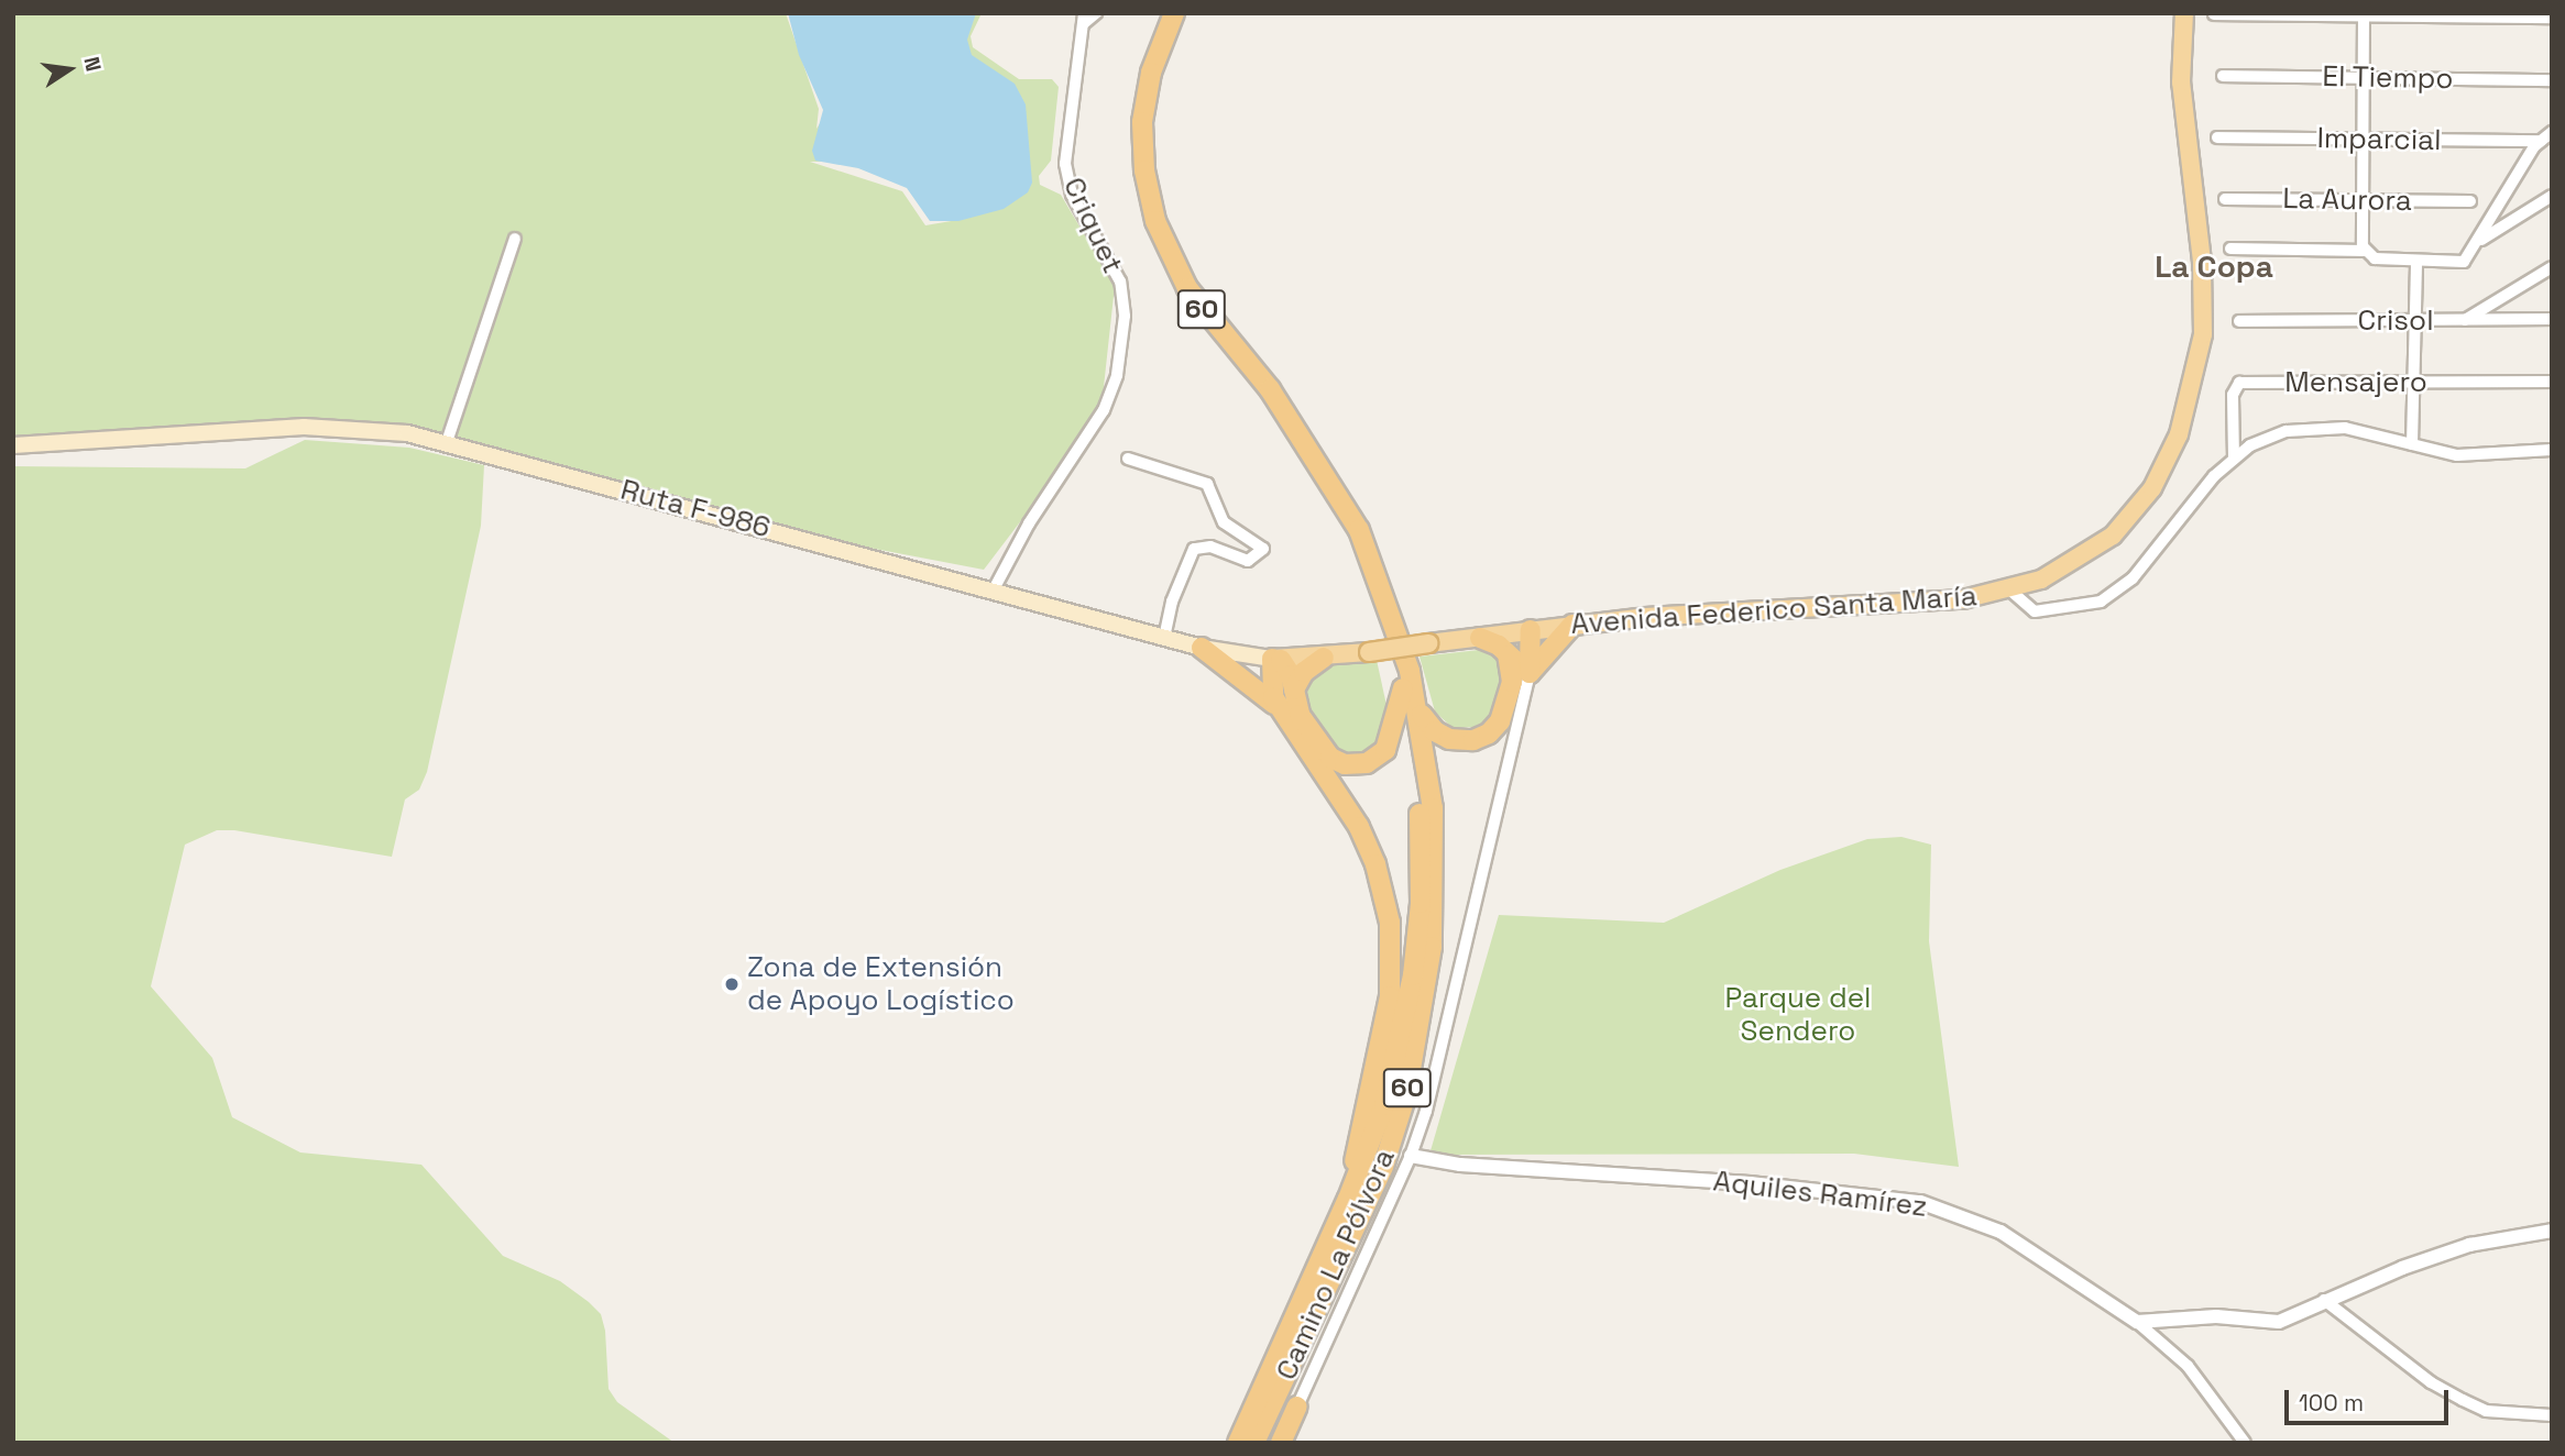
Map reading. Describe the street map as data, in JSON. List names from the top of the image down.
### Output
{
  "streets": {
    "highway": ["60", "Camino La Pólvora"],
    "main road": ["Ruta F-986", "Avenida Federico Santa María"],
    "street": [
      "El Tiempo",
      "Imparcial",
      "La Aurora",
      "Criquet",
      "Crisol",
      "Mensajero",
      "Aquiles Ramírez"
    ]
  },
  "crossings": [
    ["Criquet", "Ruta F-986"],
    ["Ruta F-986", "Avenida Federico Santa María"]
  ],
  "districts": ["La Copa"],
  "parks": ["Parque del Sendero"],
  "places": ["Zona de Extensión de Apoyo Logístico"],
  "scale_bar": "100 m",
  "north": "right"
}
